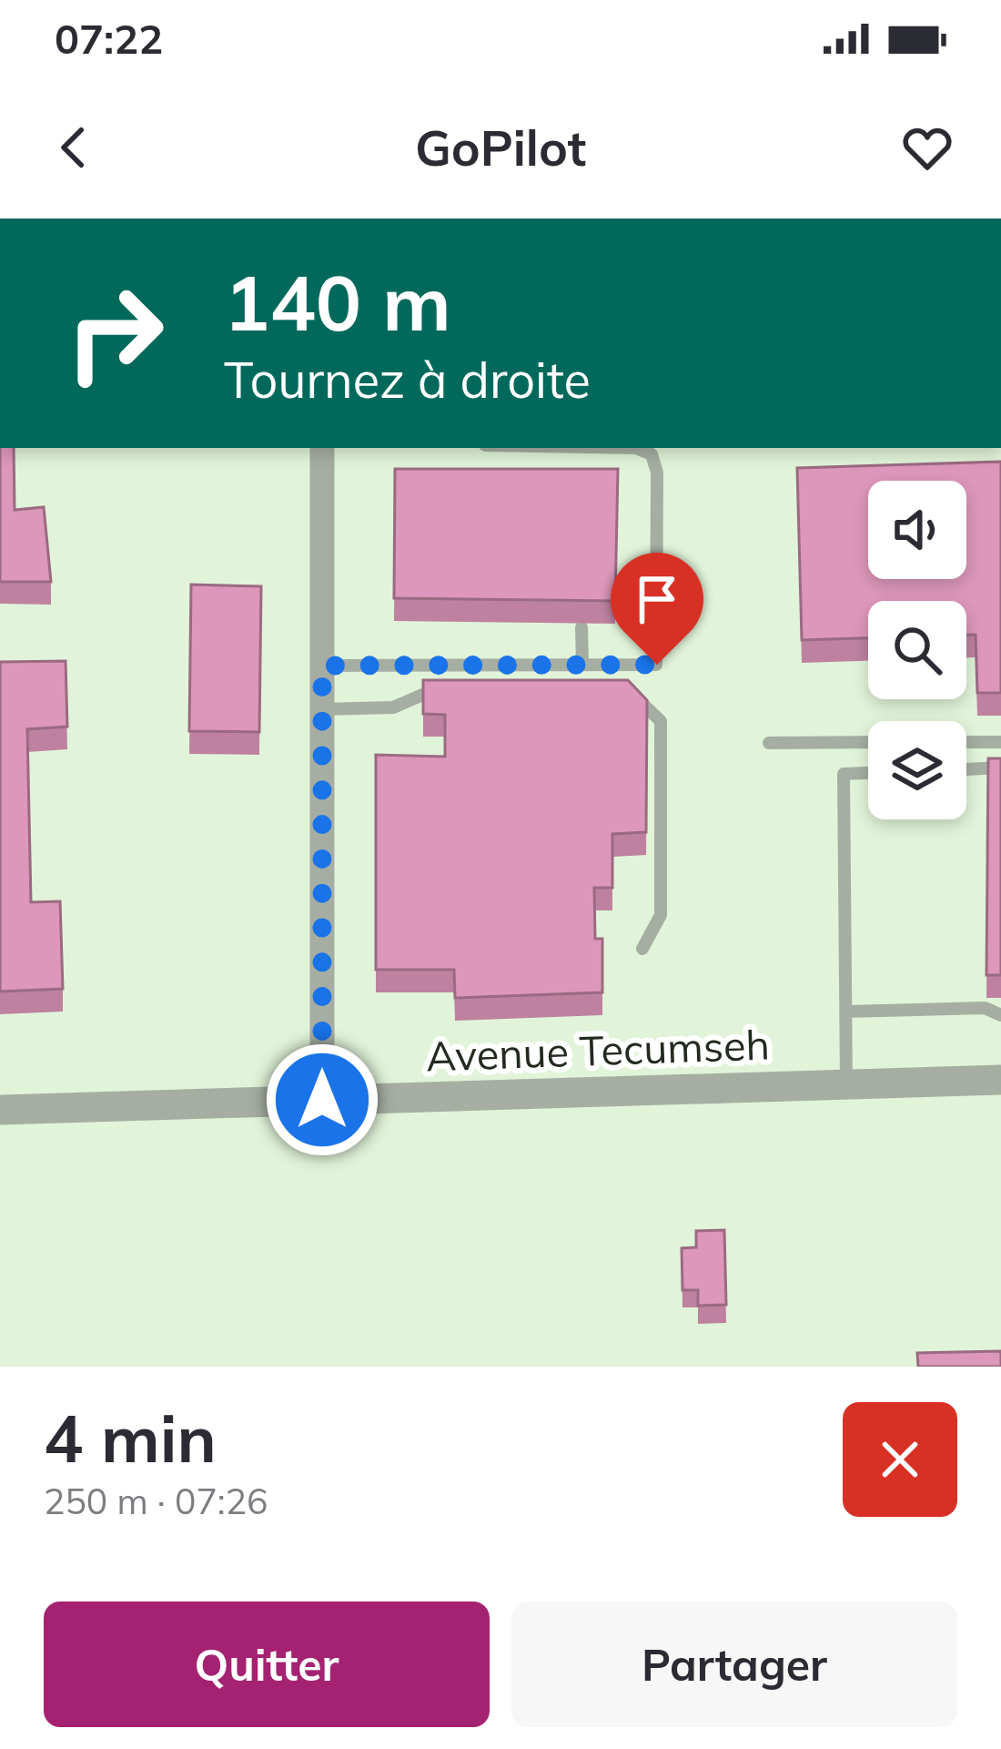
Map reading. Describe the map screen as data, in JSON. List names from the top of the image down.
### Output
{
  "streets": {
    "street": ["Avenue Tecumseh"]
  },
  "page": {
    "status": "07:22",
    "header": "GoPilot",
    "turn": ["140 m", "Tournez à droite"],
    "heading": ["4 min", "250 m · 07:26"],
    "buttons": ["Quitter", "Partager"]
  }
}
